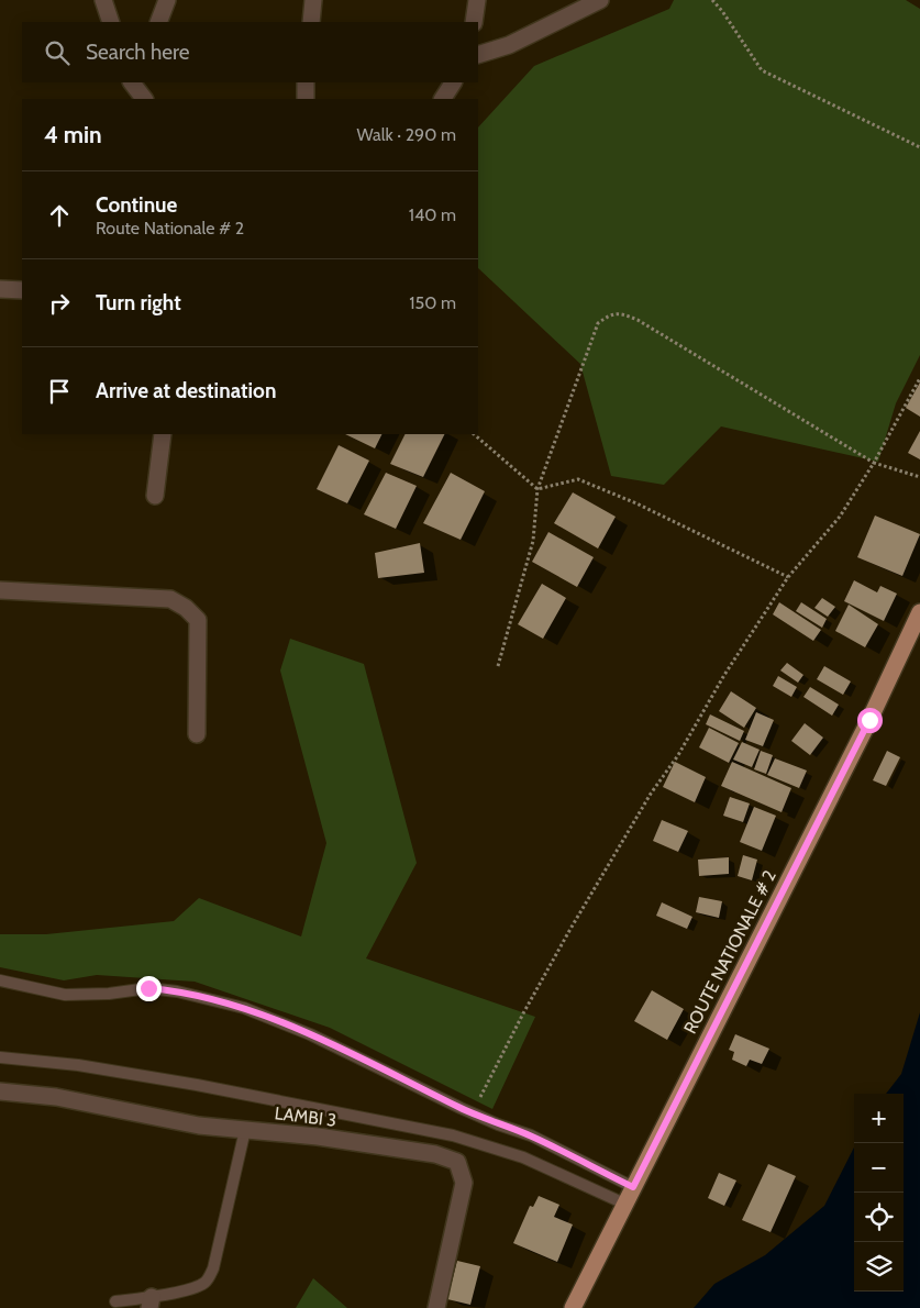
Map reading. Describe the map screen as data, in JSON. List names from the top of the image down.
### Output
{
  "streets": {
    "main road": ["ROUTE NATIONALE # 2"],
    "street": ["LAMBI 3"]
  },
  "page": {
    "search": "Search here",
    "heading": ["4 min", "Walk · 290 m"],
    "list": [
      ["Continue", "Route Nationale # 2", "140 m"],
      ["Turn right", "150 m"],
      "Arrive at destination"
    ],
    "map_buttons": ["+", "−"]
  }
}
